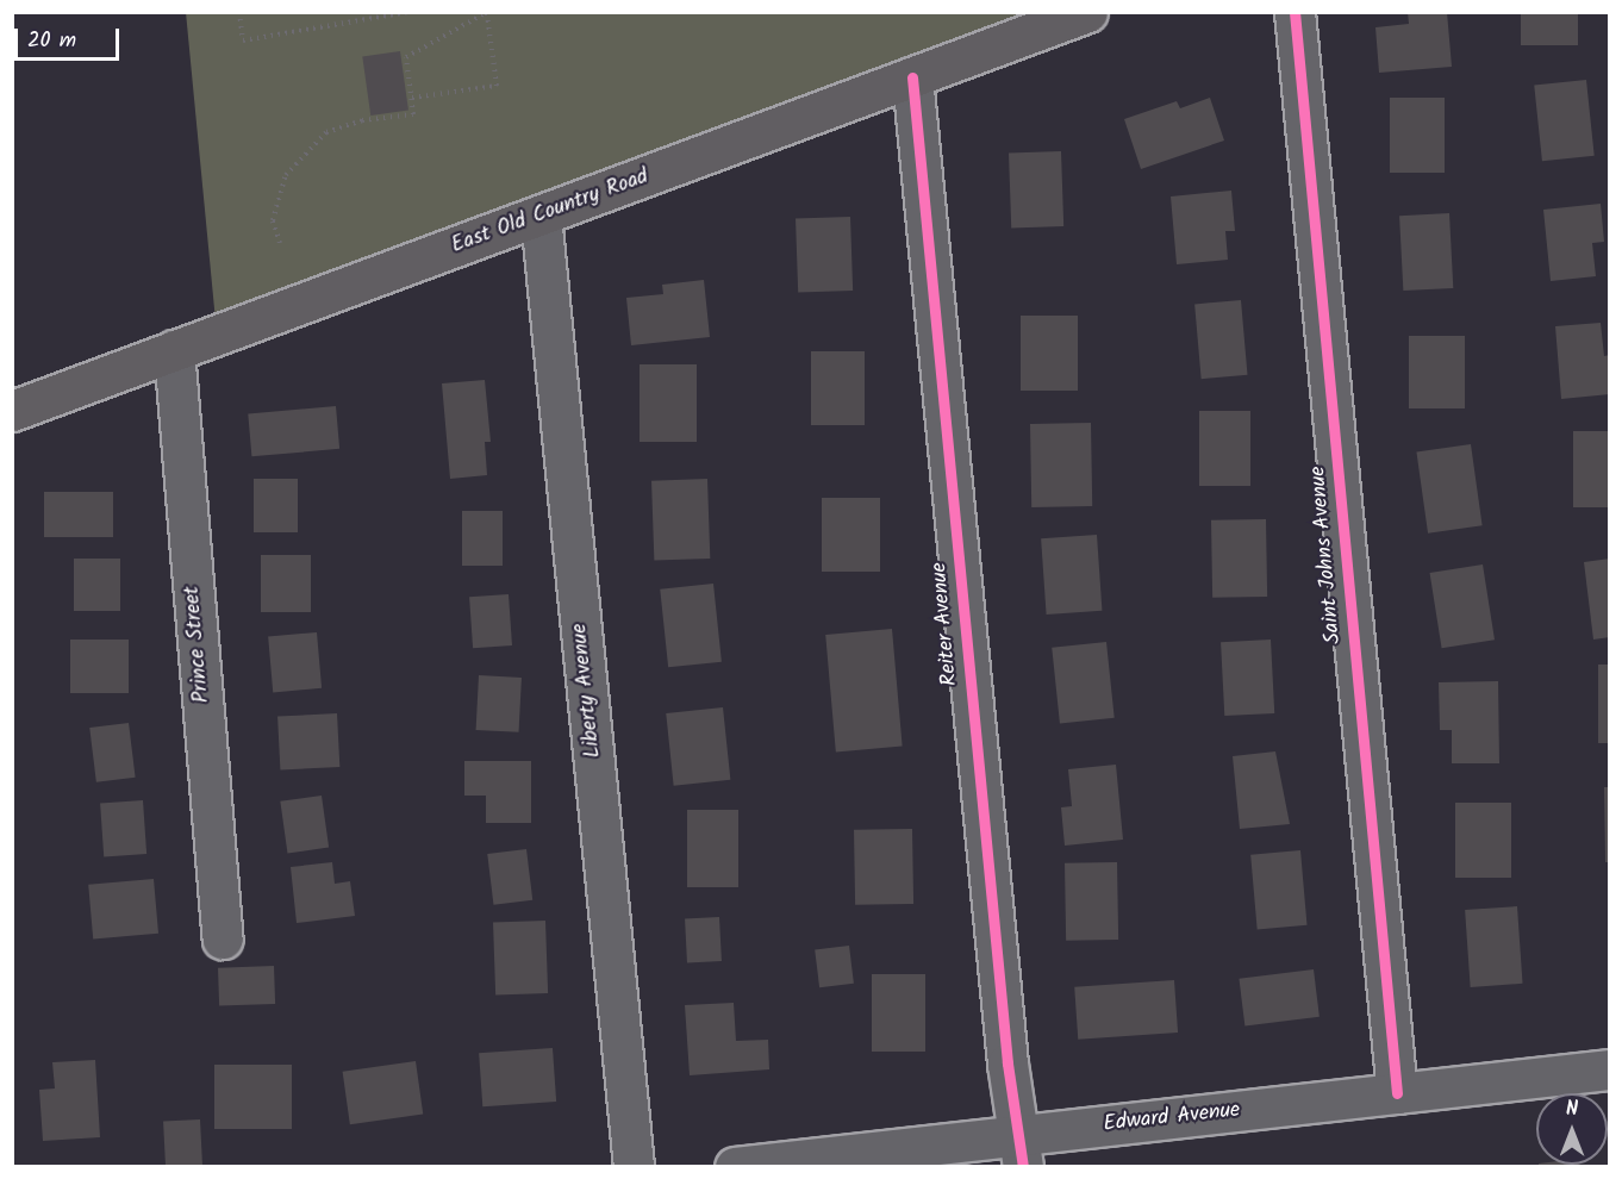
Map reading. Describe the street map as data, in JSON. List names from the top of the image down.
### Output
{
  "streets": {
    "main road": ["East Old Country Road"],
    "street": [
      "Saint Johns Avenue",
      "Reiter Avenue",
      "Prince Street",
      "Liberty Avenue",
      "Edward Avenue"
    ]
  },
  "crossings": [
    ["East Old Country Road", "Reiter Avenue"],
    ["East Old Country Road", "Prince Street"],
    ["East Old Country Road", "Liberty Avenue"],
    ["Saint Johns Avenue", "Edward Avenue"],
    ["Reiter Avenue", "Edward Avenue"]
  ],
  "scale_bar": "20 m",
  "north": "top"
}
